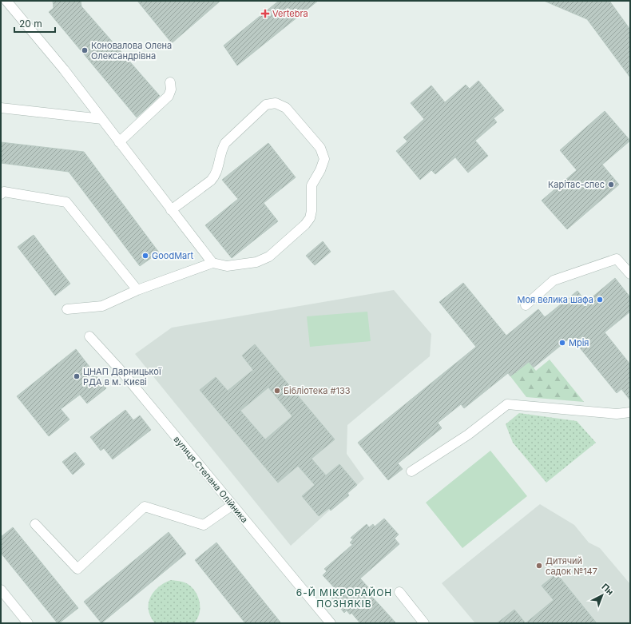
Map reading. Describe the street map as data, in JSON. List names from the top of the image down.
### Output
{
  "streets": {
    "street": ["вулиця Степана Олійника"]
  },
  "districts": ["6-Й МІКРОРАЙОН ПОЗНЯКІВ"],
  "places": {
    "health": ["Vertebra"],
    "other": [
      "Коновалова Олена Олександрівна",
      "Карітас-спес",
      "GoodMart",
      "Моя велика шафа",
      "Мрія",
      "ЦНАП Дарницької РДА в м. Києві",
      "Бібліотека #133",
      "Дитячий садок №147"
    ]
  },
  "scale_bar": "20 m",
  "north": "top right"
}
